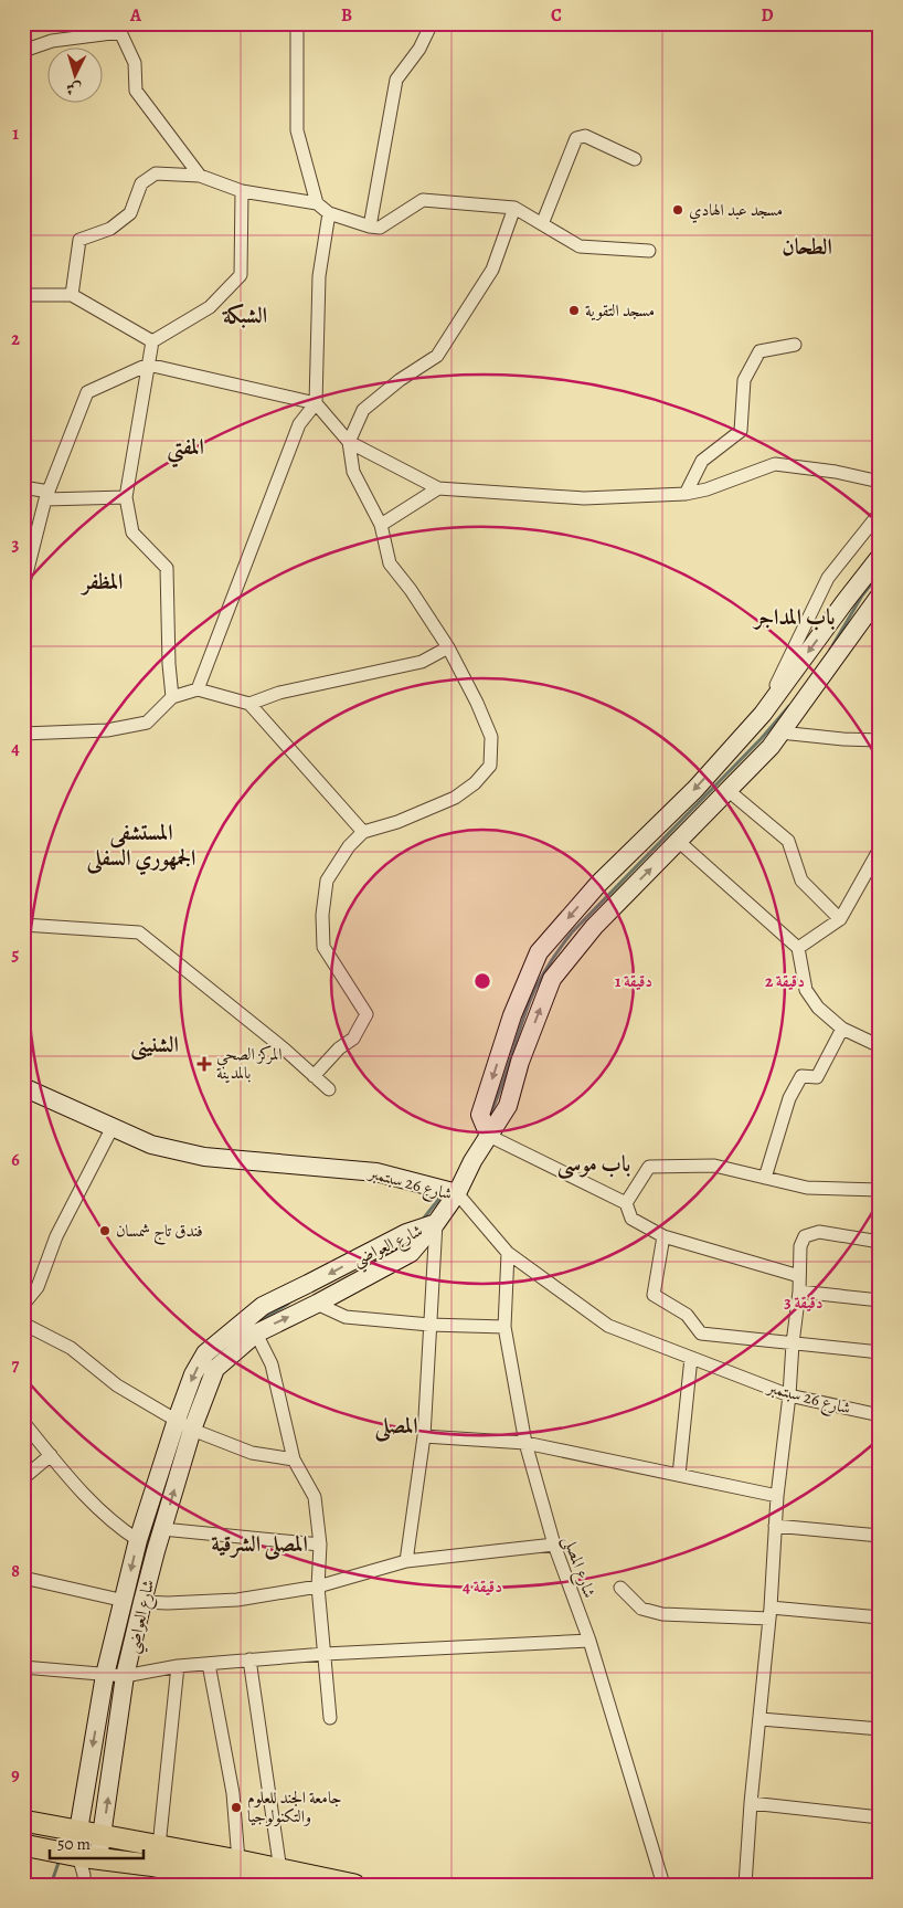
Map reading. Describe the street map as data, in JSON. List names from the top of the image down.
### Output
{
  "streets": {
    "main road": ["شارع 26 سبتمبر", "شارع العواضي"],
    "street": ["شارع المصلى"]
  },
  "crossings": [
    ["شارع 26 سبتمبر", "شارع المصلى"]
  ],
  "districts": [
    "الطحان",
    "الشبكة",
    "المفتي",
    "المظفر",
    "باب المداجر",
    "المستشفى الجمهوري السفلى",
    "الشنينى",
    "باب موسى",
    "المصلى",
    "المصلى الشرقية"
  ],
  "places": {
    "other": [
      "مسجد عبد الهادي",
      "مسجد التقوية",
      "فندق تاج شمسان",
      "جامعة الجند للعلوم والتكنولوجيا"
    ],
    "health": ["المركز الصحي بالمدينة"]
  },
  "scale_bar": "50 m",
  "north": "bottom",
  "grid": {
    "columns": [
      "A",
      "B",
      "C",
      "D"
    ],
    "rows": [
      "1",
      "2",
      "3",
      "4",
      "5",
      "6",
      "7",
      "8",
      "9"
    ]
  },
  "rings": [
    "1 دقيقة",
    "2 دقيقة",
    "3 دقيقة",
    "4 دقيقة"
  ]
}
